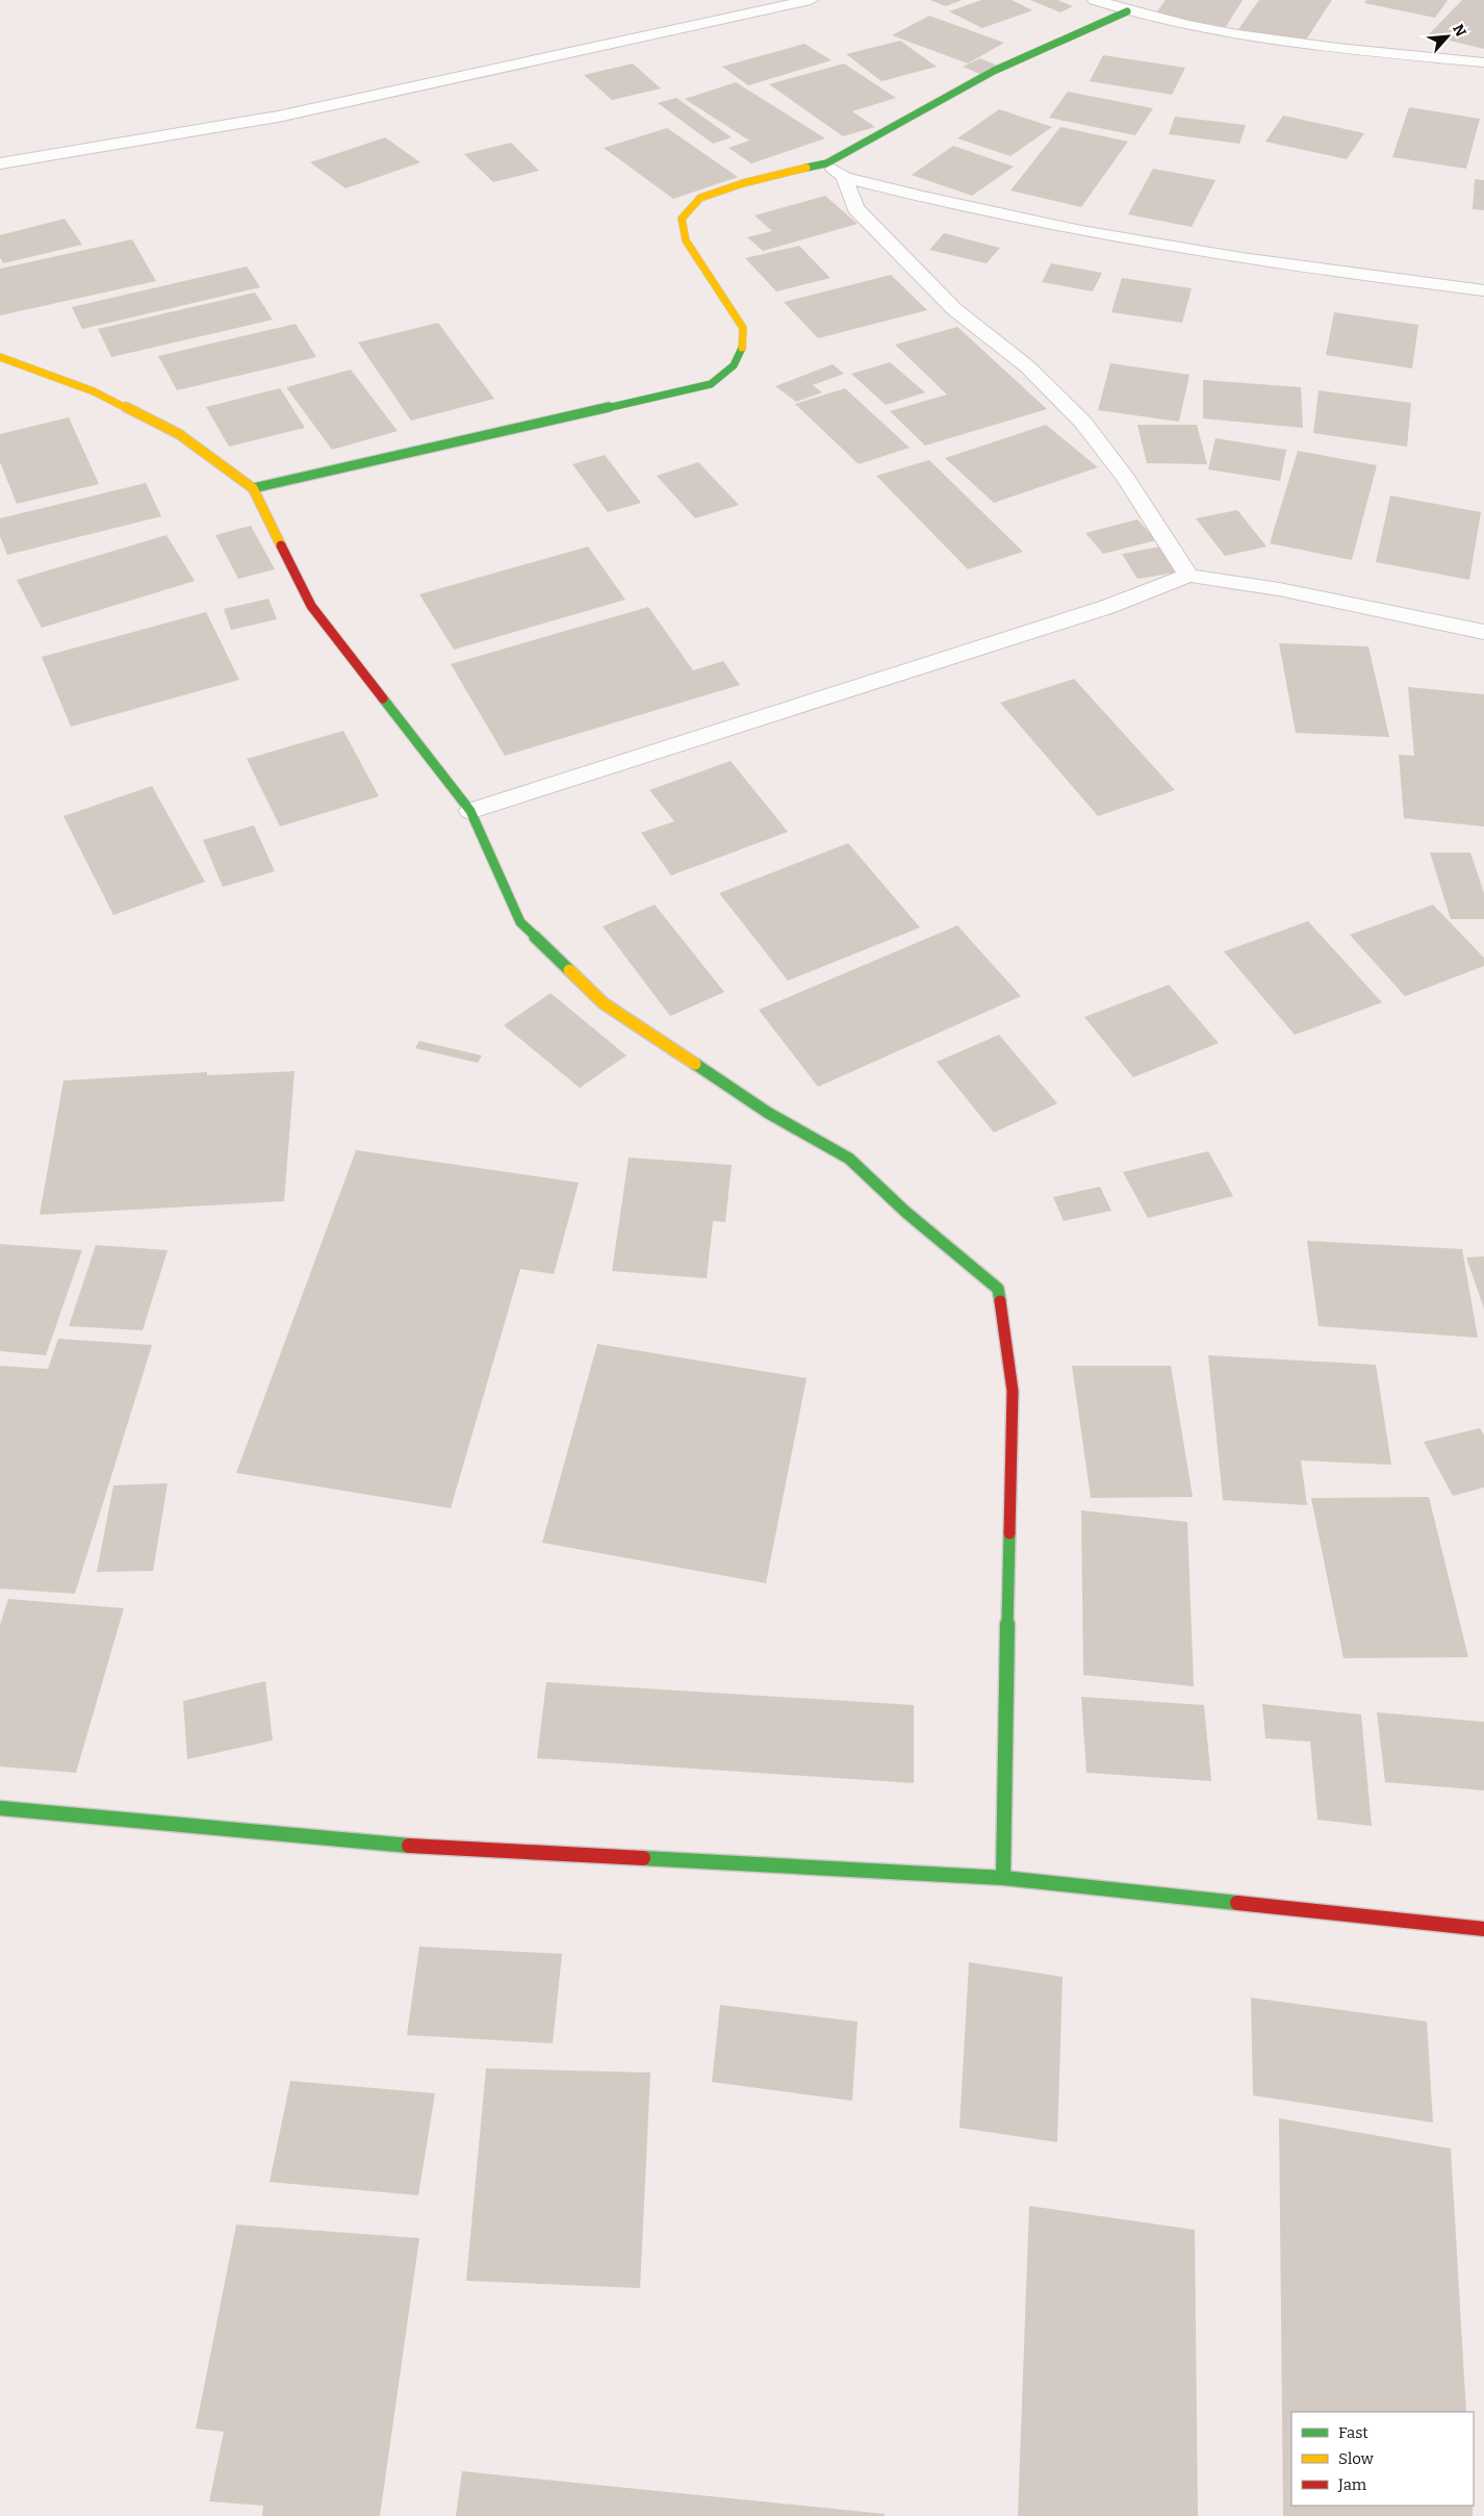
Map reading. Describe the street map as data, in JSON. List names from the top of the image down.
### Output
{
  "legend": ["Fast", "Slow", "Jam"],
  "north": "top right"
}
